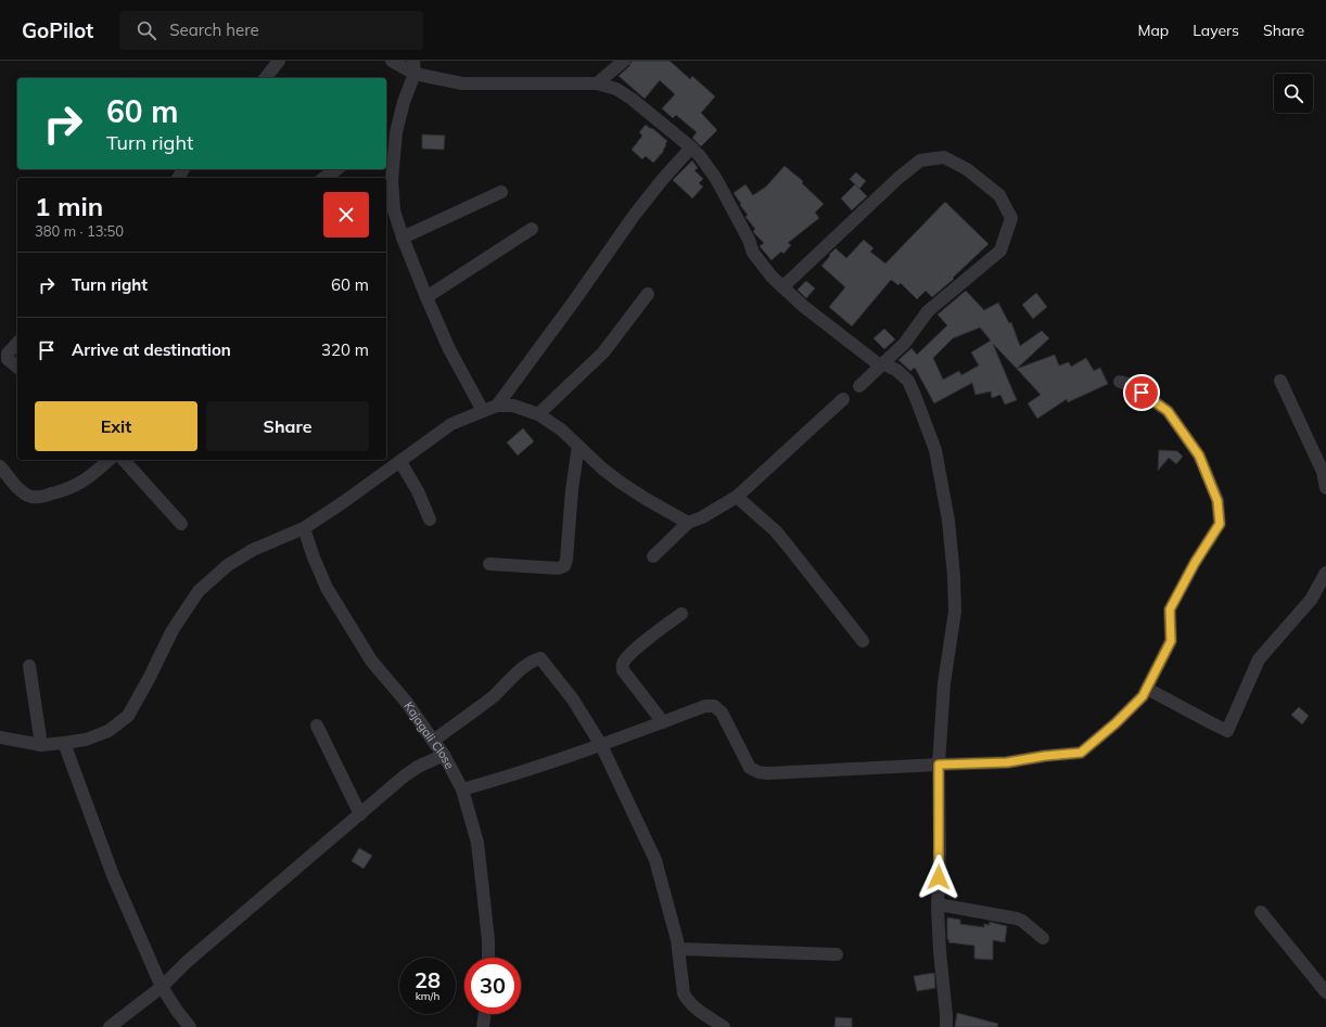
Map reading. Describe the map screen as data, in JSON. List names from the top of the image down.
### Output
{
  "streets": {
    "street": ["Kajagali Close"]
  },
  "page": {
    "header": "GoPilot",
    "search": "Search here",
    "nav": ["Map", "Layers", "Share"],
    "turn": ["60 m", "Turn right"],
    "heading": ["1 min", "380 m · 13:50"],
    "list": [
      {
        "name": "Turn right",
        "value": "60 m"
      },
      {
        "name": "Arrive at destination",
        "value": "320 m"
      }
    ],
    "buttons": ["Exit", "Share"],
    "speed": "28 km/h",
    "limit": "30"
  }
}
